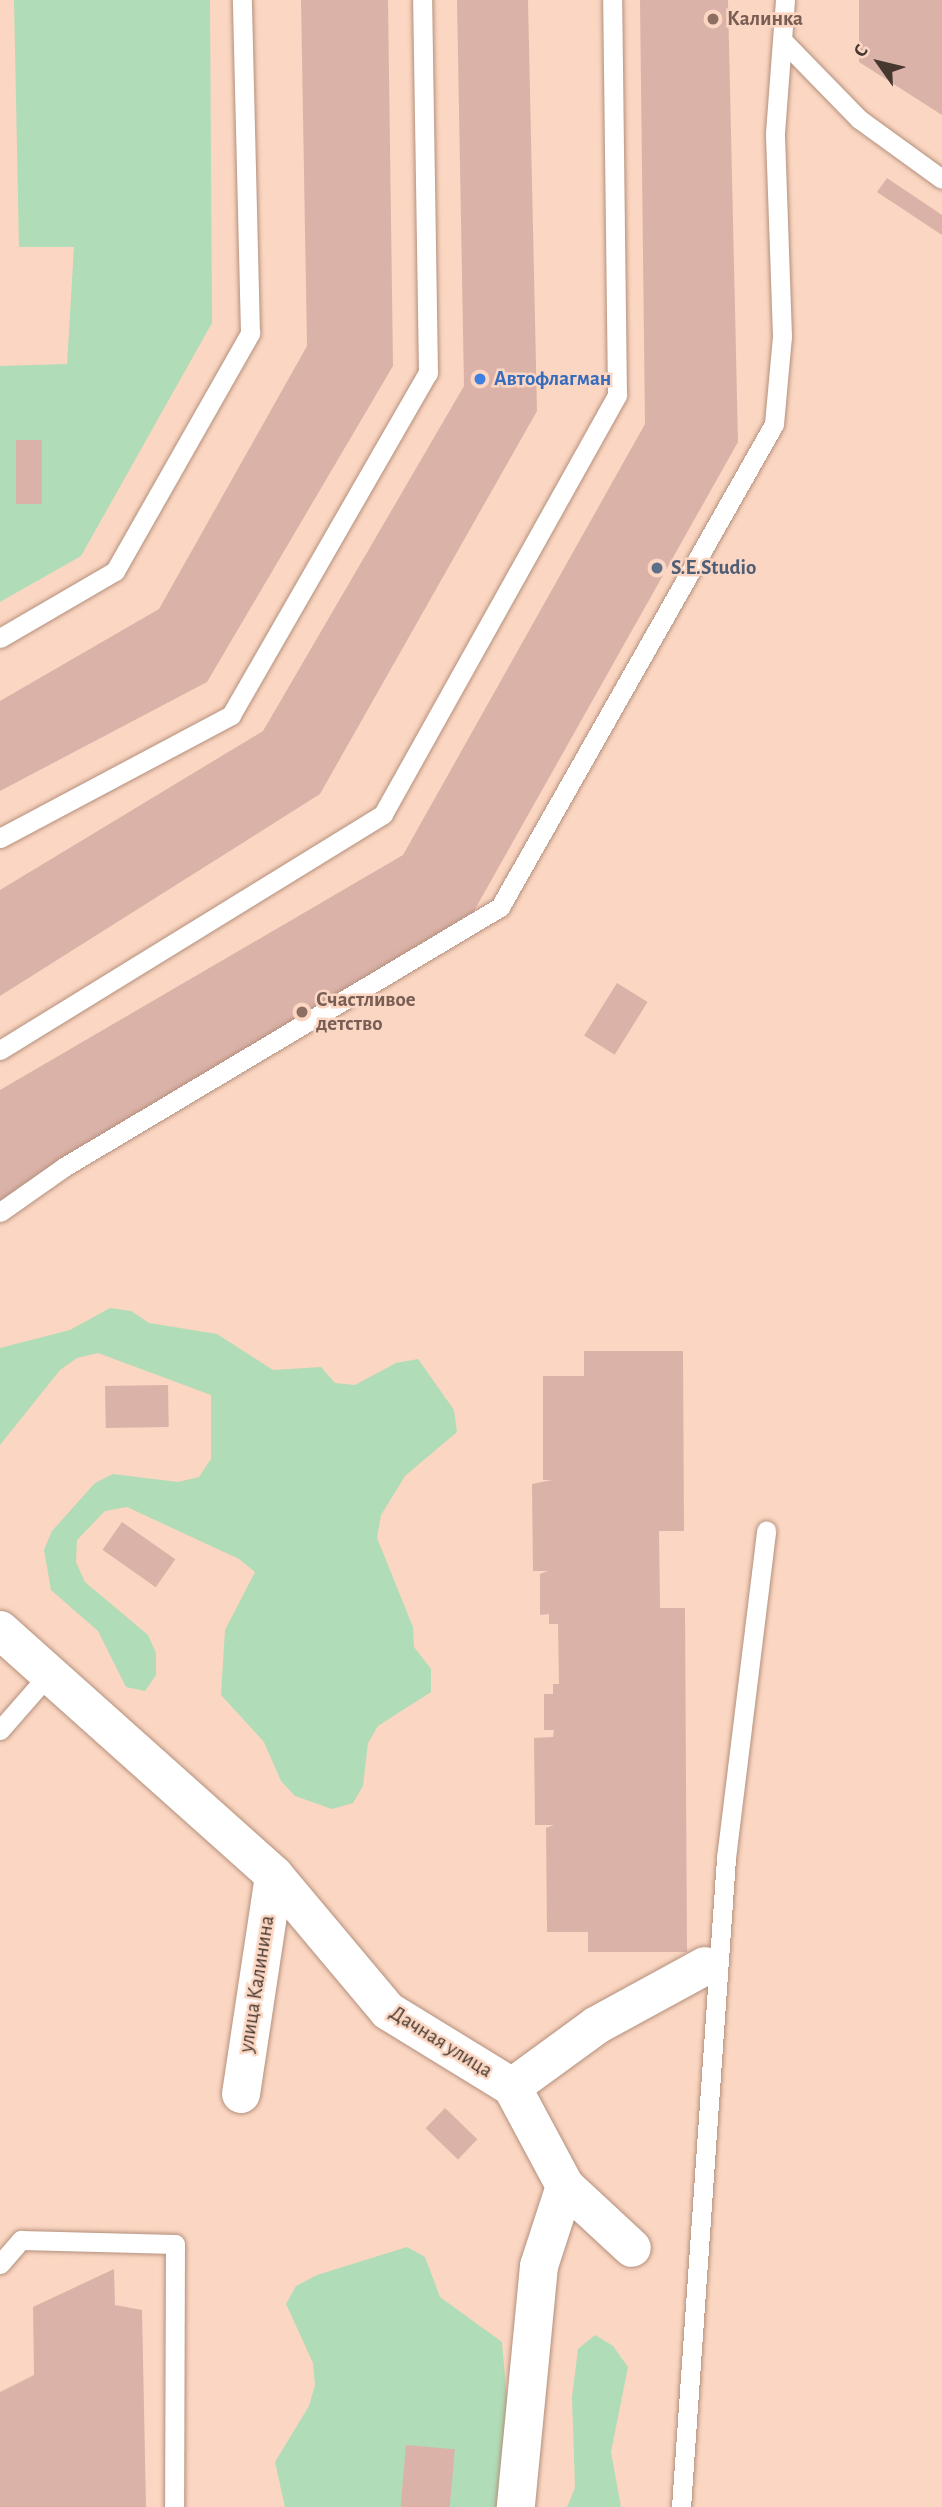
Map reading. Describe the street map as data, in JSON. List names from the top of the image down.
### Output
{
  "streets": {
    "street": ["улица Калинина", "Дачная улица"]
  },
  "crossings": [
    ["улица Калинина", "Дачная улица"]
  ],
  "places": [
    "Калинка",
    "Автофлагман",
    "S.E.Studio",
    "Счастливое детство"
  ],
  "north": "top left"
}
